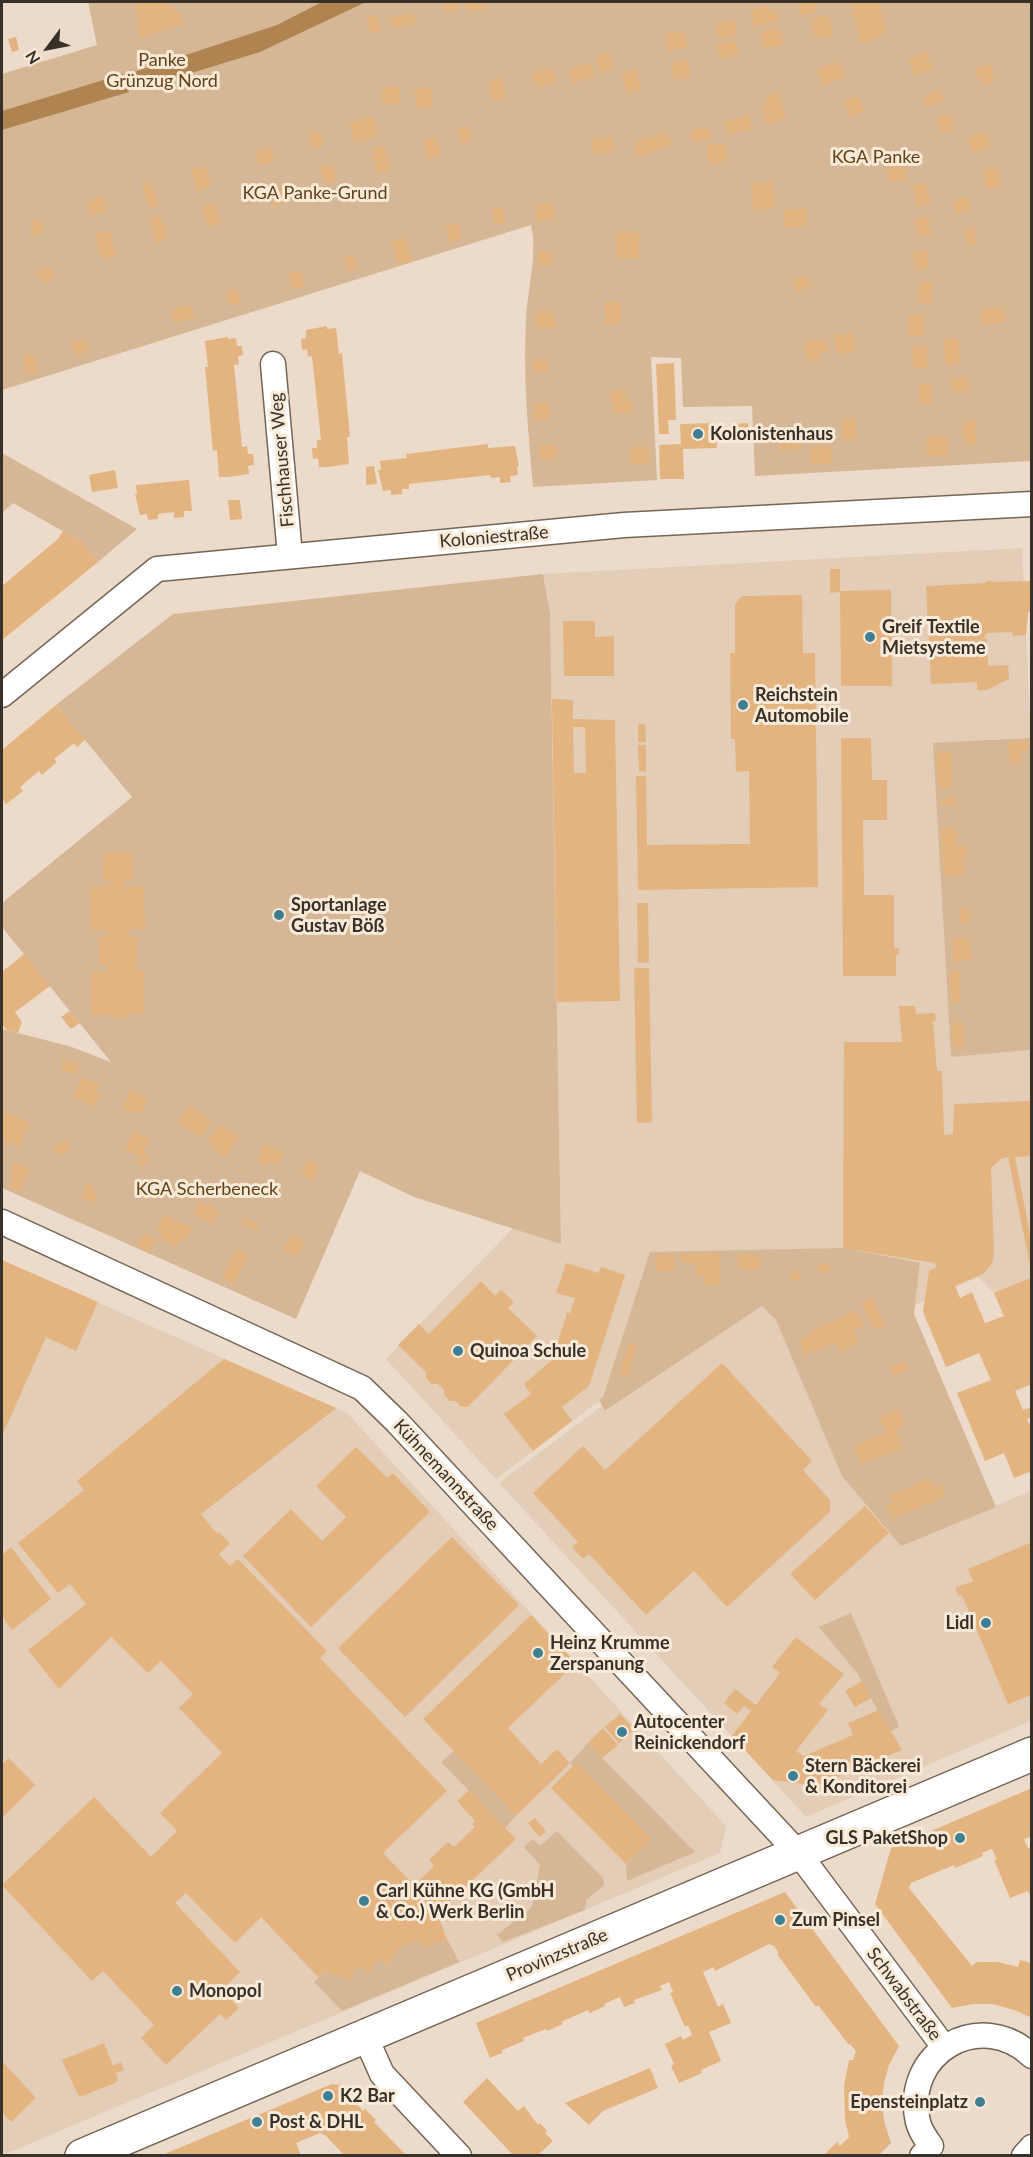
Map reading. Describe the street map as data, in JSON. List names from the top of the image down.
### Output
{
  "streets": {
    "main road": ["Provinzstraße"],
    "street": [
      "Fischhauser Weg",
      "Koloniestraße",
      "Kühnemannstraße",
      "Schwabstraße"
    ]
  },
  "crossings": [
    ["Fischhauser Weg", "Koloniestraße"],
    ["Kühnemannstraße", "Provinzstraße"],
    ["Kühnemannstraße", "Schwabstraße"],
    ["Provinzstraße", "Schwabstraße"]
  ],
  "parks": [
    "Panke Grünzug Nord",
    "KGA Panke",
    "KGA Panke-Grund",
    "KGA Scherbeneck"
  ],
  "places": [
    "Kolonistenhaus",
    "Greif Textile Mietsysteme",
    "Reichstein Automobile",
    "Sportanlage Gustav Böß",
    "Quinoa Schule",
    "Lidl",
    "Heinz Krumme Zerspanung",
    "Autocenter Reinickendorf",
    "Stern Bäckerei & Konditorei",
    "GLS PaketShop",
    "Carl Kühne KG (GmbH & Co.) Werk Berlin",
    "Zum Pinsel",
    "Monopol",
    "K2 Bar",
    "Epensteinplatz",
    "Post & DHL"
  ],
  "north": "bottom left"
}
